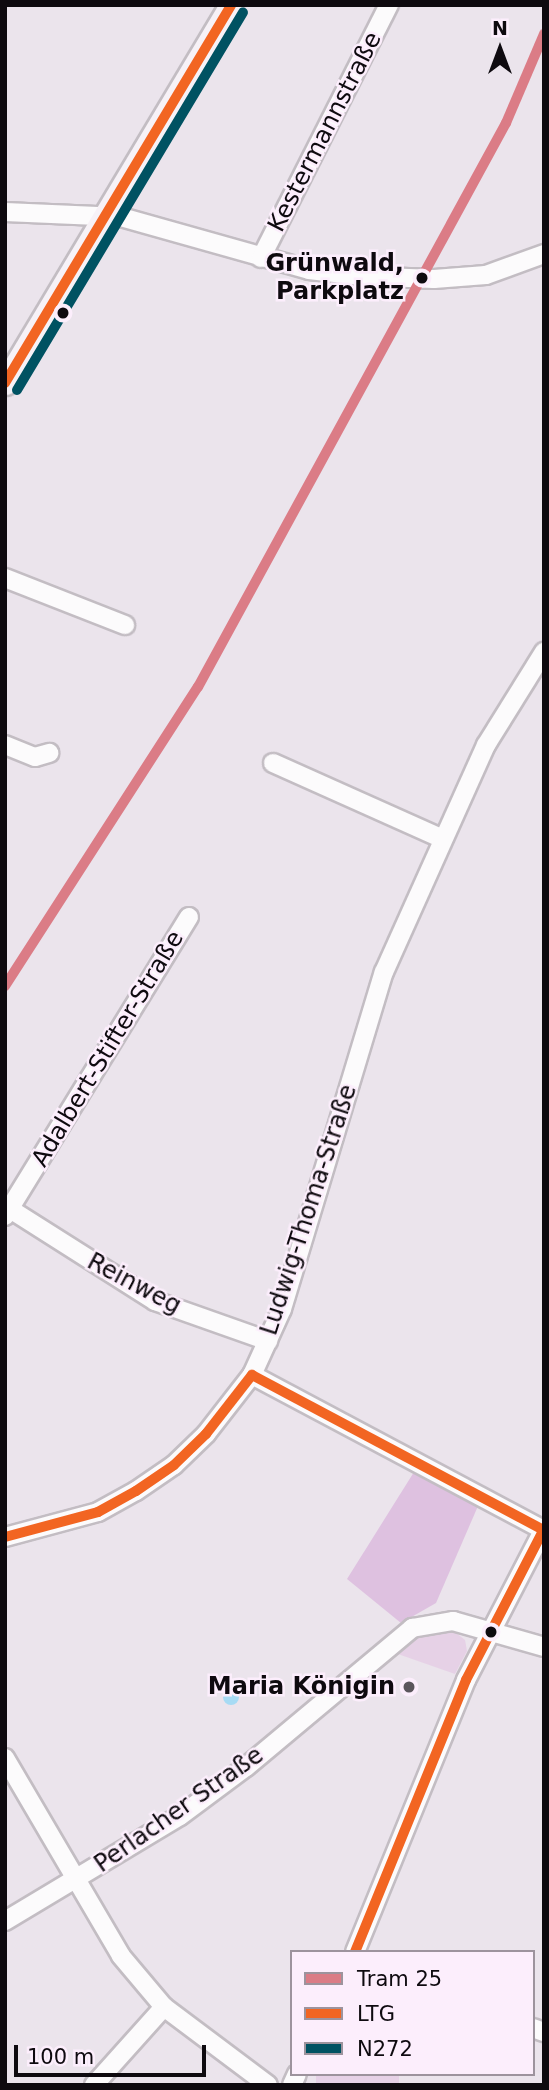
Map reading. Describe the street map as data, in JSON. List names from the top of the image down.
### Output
{
  "streets": {
    "street": [
      "Kestermannstraße",
      "Adalbert-Stifter-Straße",
      "Ludwig-Thoma-Straße",
      "Reinweg",
      "Perlacher Straße"
    ]
  },
  "crossings": [
    ["Adalbert-Stifter-Straße", "Reinweg"],
    ["Ludwig-Thoma-Straße", "Reinweg"]
  ],
  "places": ["Grünwald, Parkplatz", "Maria Königin"],
  "lines": ["transit line LTG", "transit line N272", "tram line 25"],
  "legend": ["Tram 25", "LTG", "N272"],
  "scale_bar": "100 m",
  "north": "top"
}
